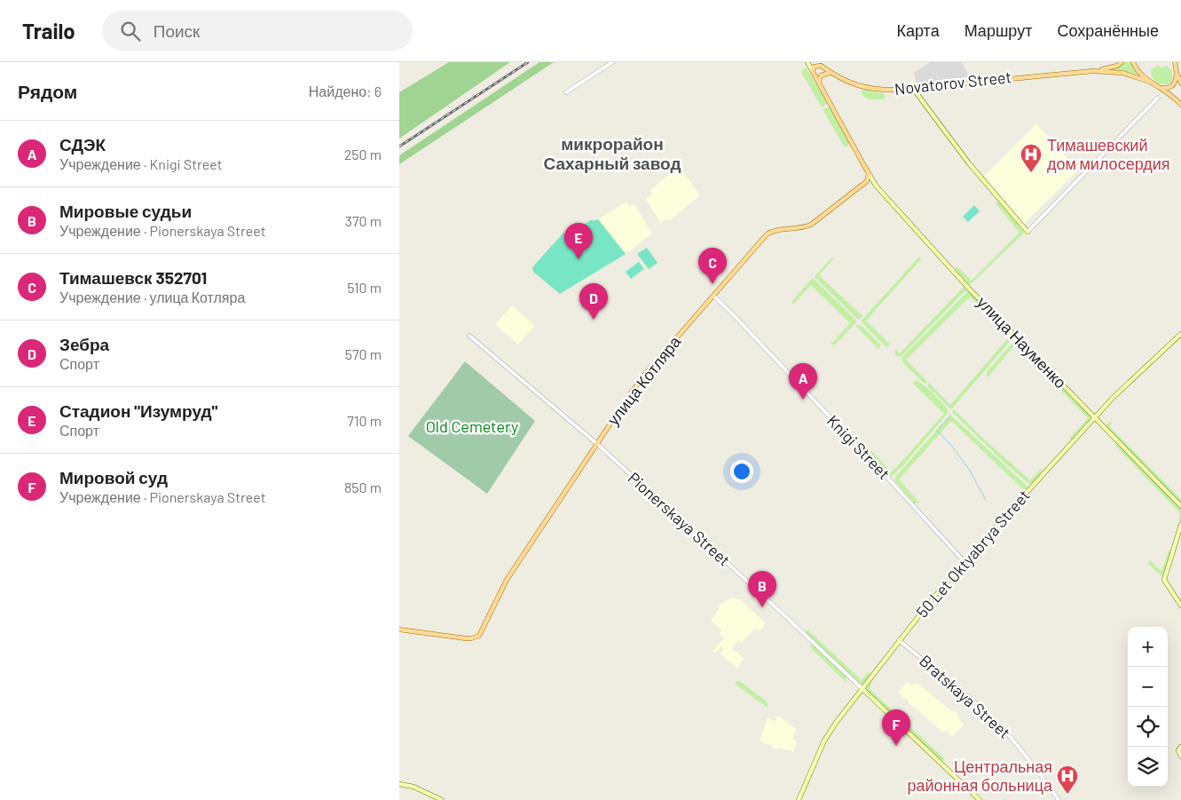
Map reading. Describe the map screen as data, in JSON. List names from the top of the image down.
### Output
{
  "streets": {
    "main road": [
      "Novatorov Street",
      "улица Науменко",
      "улица Котляра",
      "Pionerskaya Street",
      "50 Let Oktyabrya Street"
    ],
    "street": ["Knigi Street", "Bratskaya Street"]
  },
  "crossings": [
    ["улица Науменко", "улица Котляра"],
    ["улица Науменко", "50 Let Oktyabrya Street"],
    ["улица Котляра", "Knigi Street"],
    ["улица Котляра", "Pionerskaya Street"],
    ["Knigi Street", "50 Let Oktyabrya Street"],
    ["Pionerskaya Street", "50 Let Oktyabrya Street"],
    ["50 Let Oktyabrya Street", "Bratskaya Street"]
  ],
  "districts": ["микрорайон Сахарный завод"],
  "parks": ["Old Cemetery"],
  "places": {
    "hospital": ["Тимашевский дом милосердия", "Центральная районная больница"]
  },
  "page": {
    "header": "Trailo",
    "search": "Поиск",
    "nav": ["Карта", "Маршрут", "Сохранённые"],
    "heading": ["Рядом", "Найдено: 6"],
    "list": [
      {
        "mark": "A",
        "name": "СДЭК",
        "note": "Учреждение · Knigi Street",
        "value": "250 m"
      },
      {
        "mark": "B",
        "name": "Мировые судьи",
        "note": "Учреждение · Pionerskaya Street",
        "value": "370 m"
      },
      {
        "mark": "C",
        "name": "Тимашевск 352701",
        "note": "Учреждение · улица Котляра",
        "value": "510 m"
      },
      {
        "mark": "D",
        "name": "Зебра",
        "note": "Спорт",
        "value": "570 m"
      },
      {
        "mark": "E",
        "name": "Стадион \"Изумруд\"",
        "note": "Спорт",
        "value": "710 m"
      },
      {
        "mark": "F",
        "name": "Мировой суд",
        "note": "Учреждение · Pionerskaya Street",
        "value": "850 m"
      }
    ],
    "pins": [
      "E",
      "C",
      "D",
      "A",
      "B",
      "F"
    ],
    "map_buttons": ["+", "−"]
  }
}
